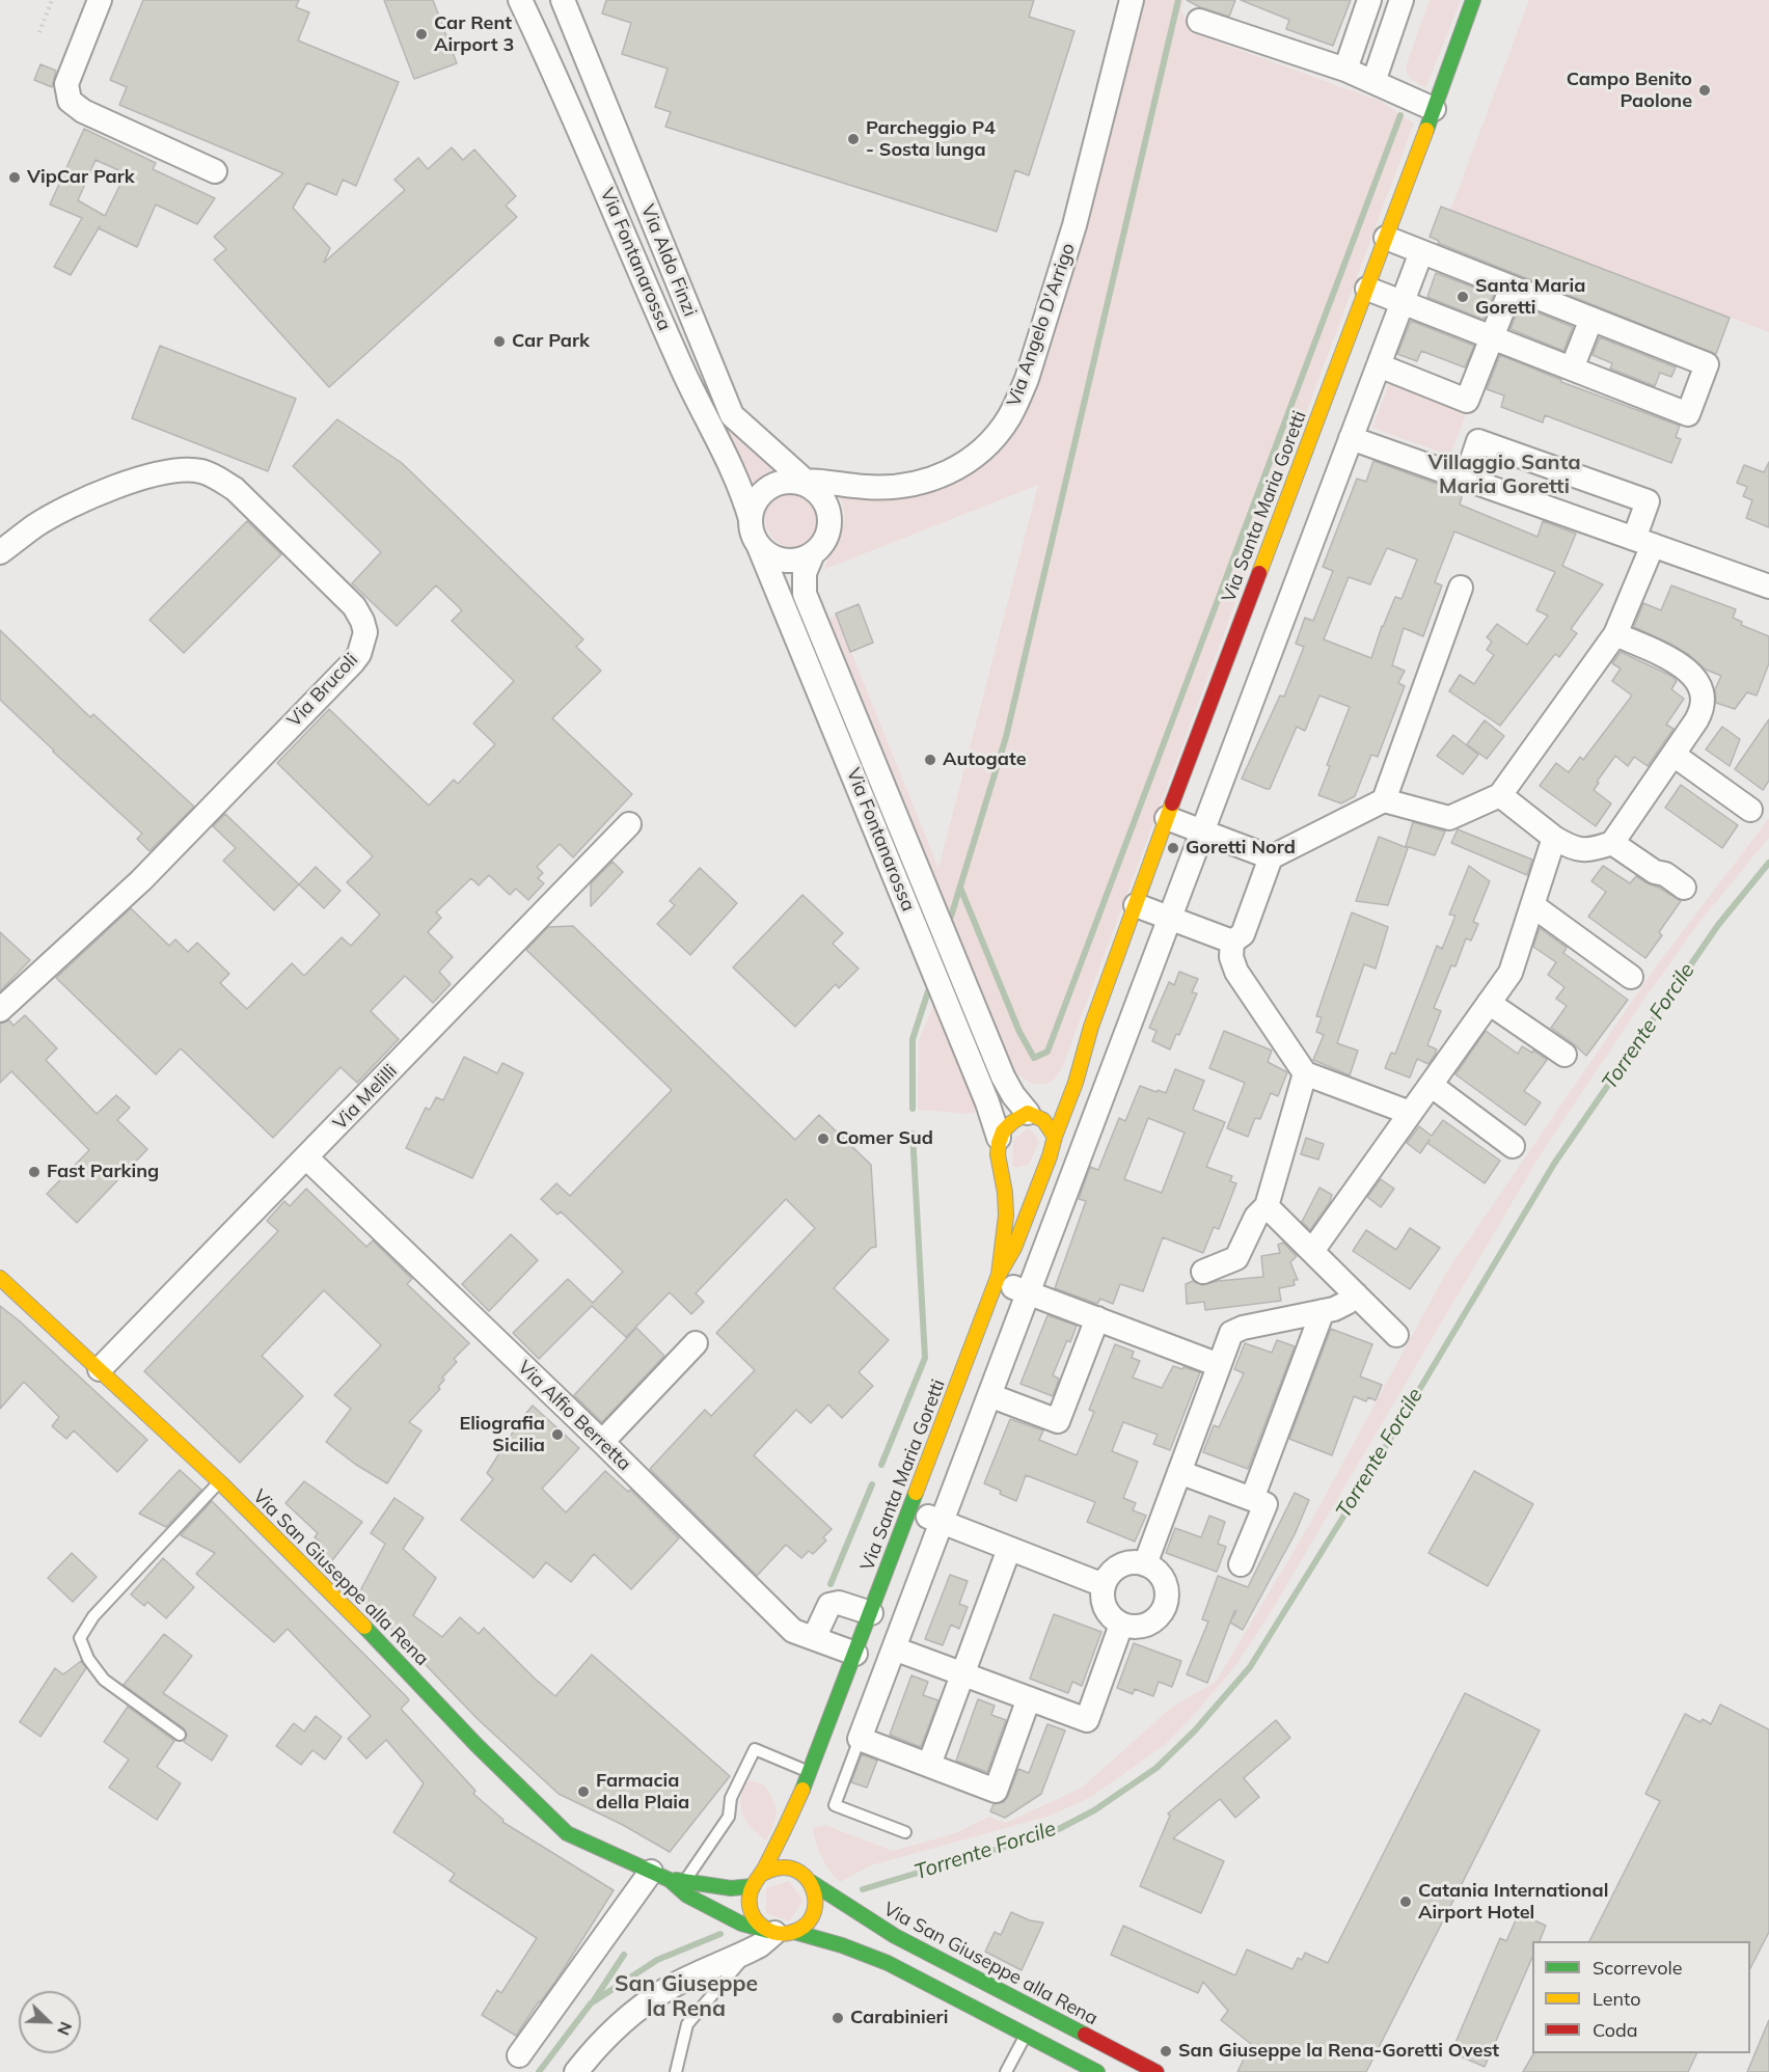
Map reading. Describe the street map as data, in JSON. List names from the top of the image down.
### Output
{
  "streets": {
    "main road": ["Via Santa Maria Goretti", "Via San Giuseppe alla Rena"],
    "street": [
      "Via Fontanarossa",
      "Via Aldo Finzi",
      "Via Angelo D'Arrigo",
      "Via Brucoli",
      "Via Melilli",
      "Via Alfio Berretta"
    ]
  },
  "crossings": [
    ["Via Fontanarossa", "Via Aldo Finzi"],
    ["Via Fontanarossa", "Via Angelo D'Arrigo"],
    ["Via Fontanarossa", "Via Santa Maria Goretti"],
    ["Via Aldo Finzi", "Via Angelo D'Arrigo"],
    ["Via Santa Maria Goretti", "Via Alfio Berretta"],
    ["Via Santa Maria Goretti", "Via San Giuseppe alla Rena"],
    ["Via Melilli", "Via Alfio Berretta"],
    ["Via Melilli", "Via San Giuseppe alla Rena"]
  ],
  "districts": ["Villaggio Santa Maria Goretti", "San Giuseppe la Rena"],
  "water": ["Torrente Forcile"],
  "places": [
    "Car Rent Airport 3",
    "Campo Benito Paolone",
    "Parcheggio P4 - Sosta lunga",
    "VipCar Park",
    "Santa Maria Goretti",
    "Car Park",
    "Autogate",
    "Goretti Nord",
    "Comer Sud",
    "Fast Parking",
    "Eliografia Sicilia",
    "Farmacia della Plaia",
    "Catania International Airport Hotel",
    "Carabinieri",
    "San Giuseppe la Rena-Goretti Ovest"
  ],
  "legend": ["Scorrevole", "Lento", "Coda"],
  "north": "bottom right"
}
